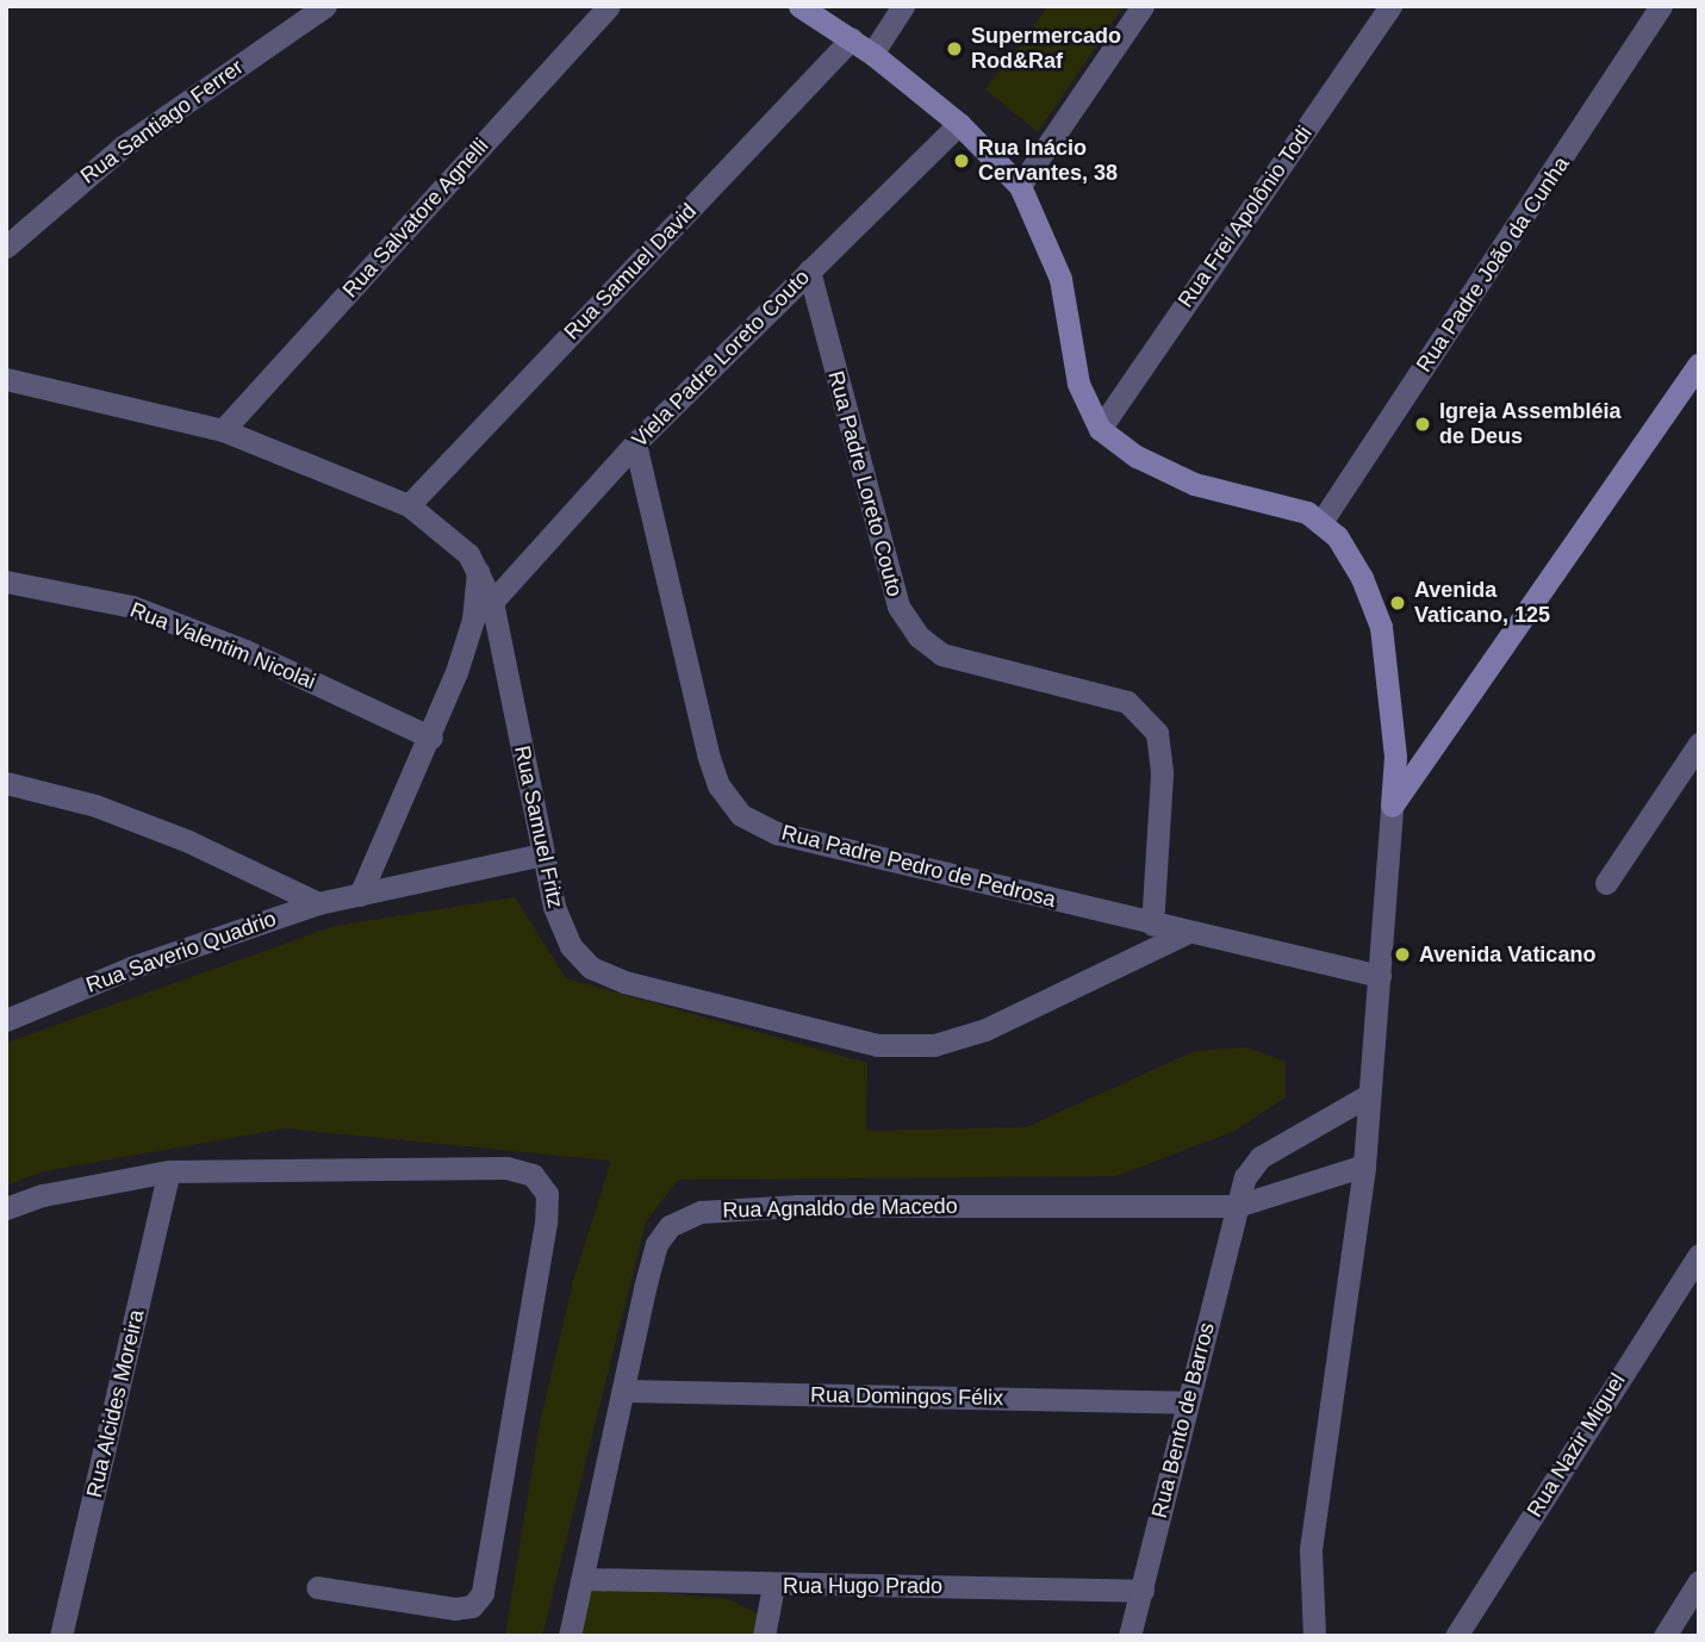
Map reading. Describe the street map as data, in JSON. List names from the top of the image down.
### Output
{
  "streets": {
    "street": [
      "Rua Santiago Ferrer",
      "Rua Frei Apolônio Todi",
      "Rua Salvatore Agnelli",
      "Rua Padre João da Cunha",
      "Rua Samuel David",
      "Viela Padre Loreto Couto",
      "Rua Padre Loreto Couto",
      "Rua Valentim Nicolai",
      "Rua Samuel Fritz",
      "Rua Padre Pedro de Pedrosa",
      "Rua Saverio Quadrio",
      "Rua Agnaldo de Macedo",
      "Rua Domingos Félix",
      "Rua Alcides Moreira",
      "Rua Bento de Barros",
      "Rua Nazir Miguel",
      "Rua Hugo Prado"
    ]
  },
  "crossings": [
    ["Rua Salvatore Agnelli", "Rua Samuel Fritz"],
    ["Rua Samuel David", "Rua Samuel Fritz"],
    ["Viela Padre Loreto Couto", "Rua Padre Loreto Couto"],
    ["Viela Padre Loreto Couto", "Rua Samuel Fritz"],
    ["Viela Padre Loreto Couto", "Rua Padre Pedro de Pedrosa"],
    ["Rua Padre Loreto Couto", "Rua Padre Pedro de Pedrosa"],
    ["Rua Samuel Fritz", "Rua Padre Pedro de Pedrosa"],
    ["Rua Samuel Fritz", "Rua Saverio Quadrio"],
    ["Rua Agnaldo de Macedo", "Rua Domingos Félix"],
    ["Rua Agnaldo de Macedo", "Rua Bento de Barros"],
    ["Rua Agnaldo de Macedo", "Rua Hugo Prado"],
    ["Rua Domingos Félix", "Rua Bento de Barros"],
    ["Rua Bento de Barros", "Rua Hugo Prado"]
  ],
  "places": [
    "Supermercado Rod&Raf",
    "Rua Inácio Cervantes, 38",
    "Igreja Assembléia de Deus",
    "Avenida Vaticano, 125",
    "Avenida Vaticano"
  ]
}
